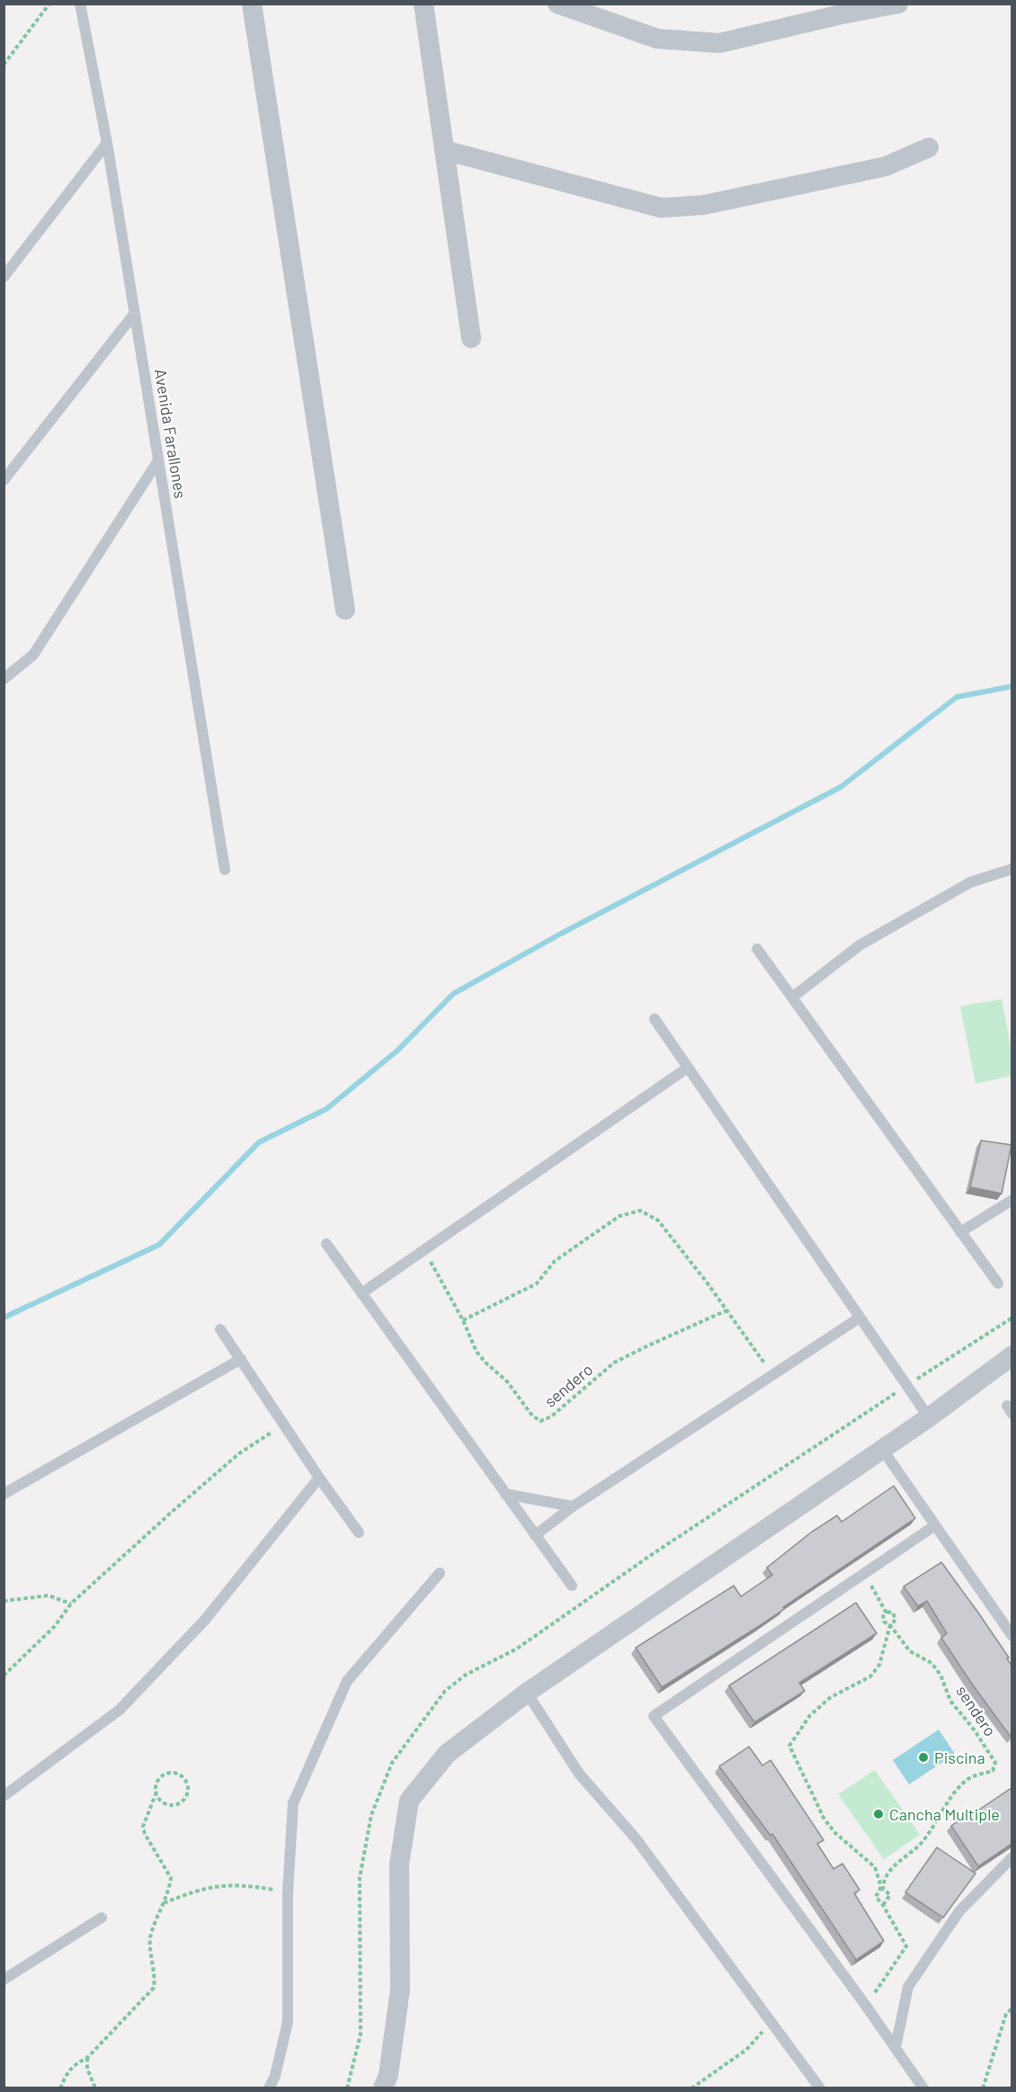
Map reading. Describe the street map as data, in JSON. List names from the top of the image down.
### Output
{
  "streets": {
    "lane": ["Avenida Farallones"],
    "path": ["sendero"]
  },
  "places": ["Piscina", "Cancha Multiple"]
}
